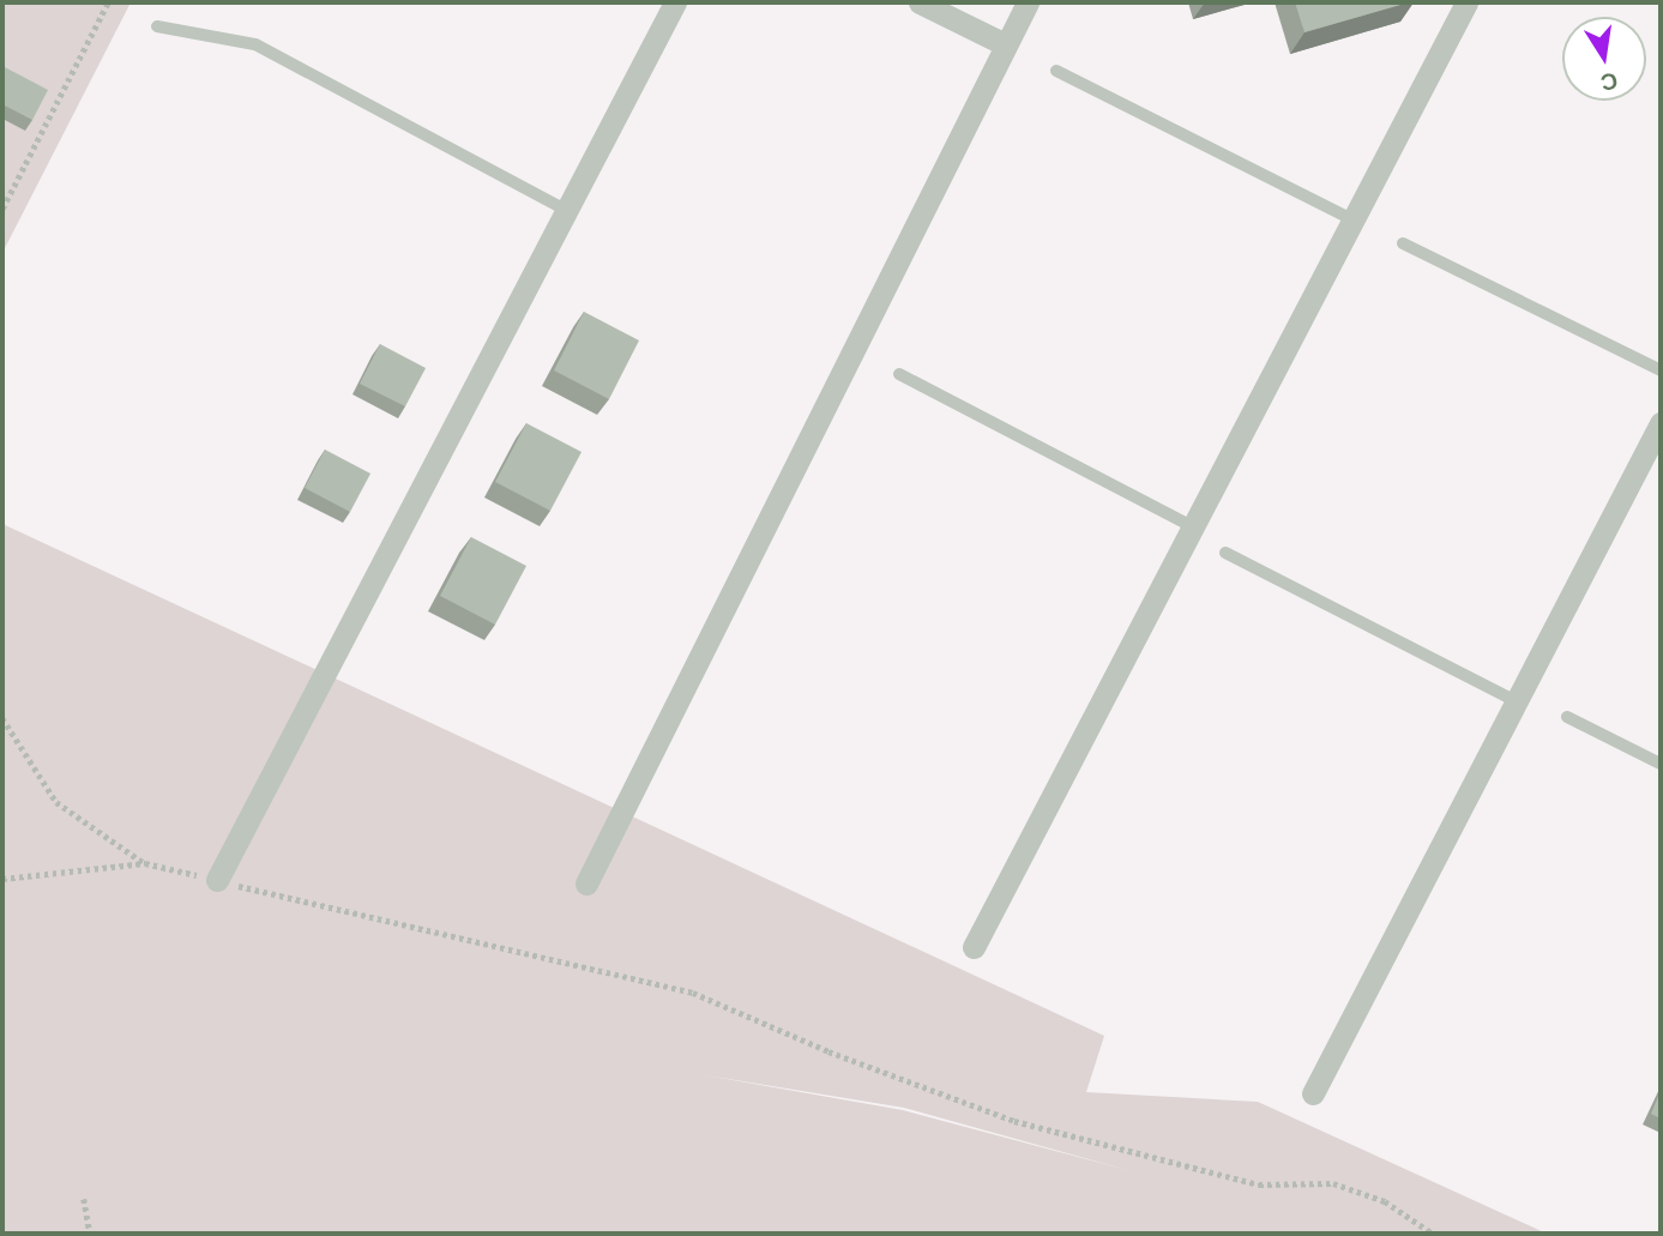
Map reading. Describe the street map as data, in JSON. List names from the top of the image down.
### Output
{
  "north": "bottom"
}
